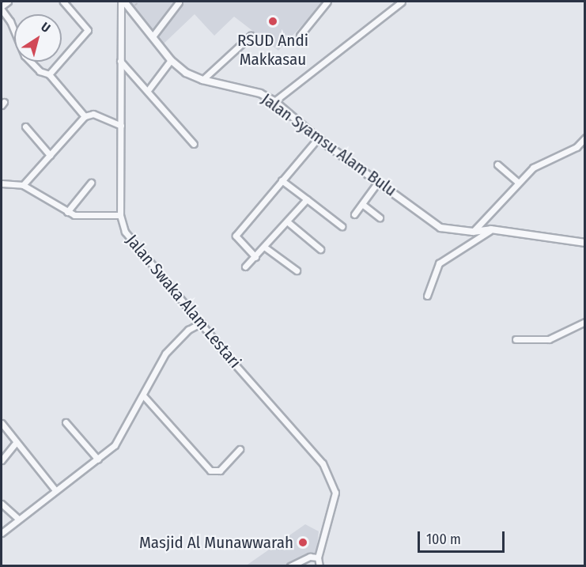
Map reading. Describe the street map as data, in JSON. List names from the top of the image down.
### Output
{
  "streets": {
    "street": ["Jalan Syamsu Alam Bulu", "Jalan Swaka Alam Lestari"]
  },
  "crossings": [
    ["Jalan Syamsu Alam Bulu", "Jalan Swaka Alam Lestari"]
  ],
  "places": ["RSUD Andi Makkasau", "Masjid Al Munawwarah"],
  "scale_bar": "100 m",
  "north": "top right"
}
